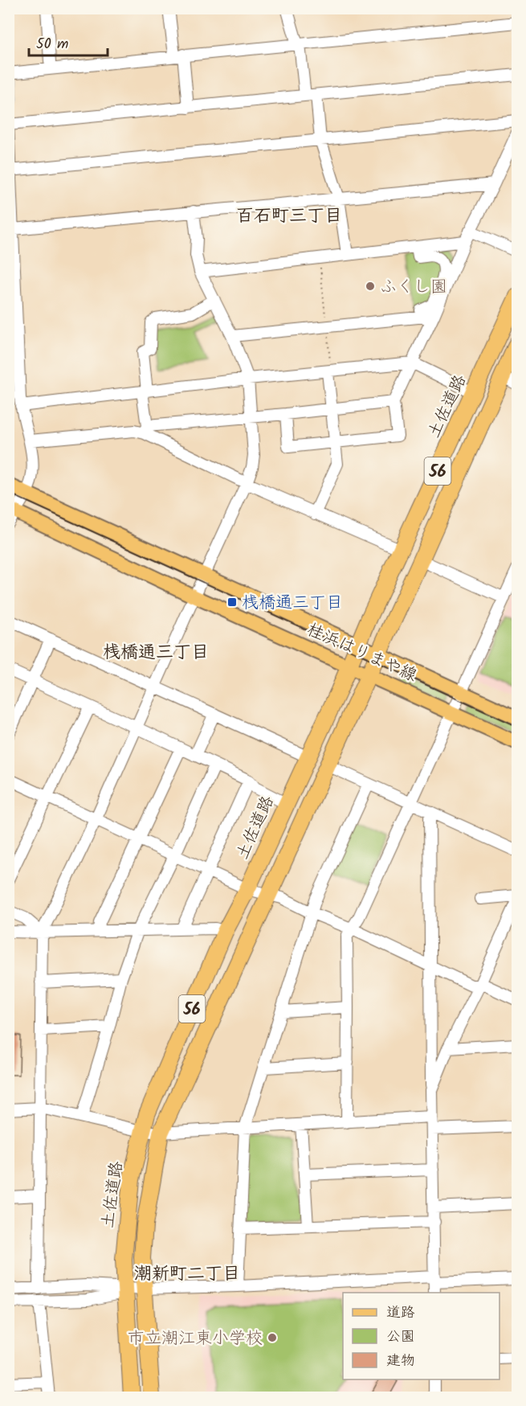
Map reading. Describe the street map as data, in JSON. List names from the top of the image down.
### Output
{
  "streets": {
    "highway": ["土佐道路", "56"],
    "main road": ["桂浜はりまや線"]
  },
  "crossings": [
    ["土佐道路", "桂浜はりまや線"],
    ["56", "桂浜はりまや線"]
  ],
  "districts": ["百石町三丁目", "桟橋通三丁目", "潮新町二丁目"],
  "places": {
    "other": ["ふくし園", "市立潮江東小学校"],
    "transit": ["桟橋通三丁目"]
  },
  "legend": ["道路", "公園", "建物"],
  "scale_bar": "50 m"
}
